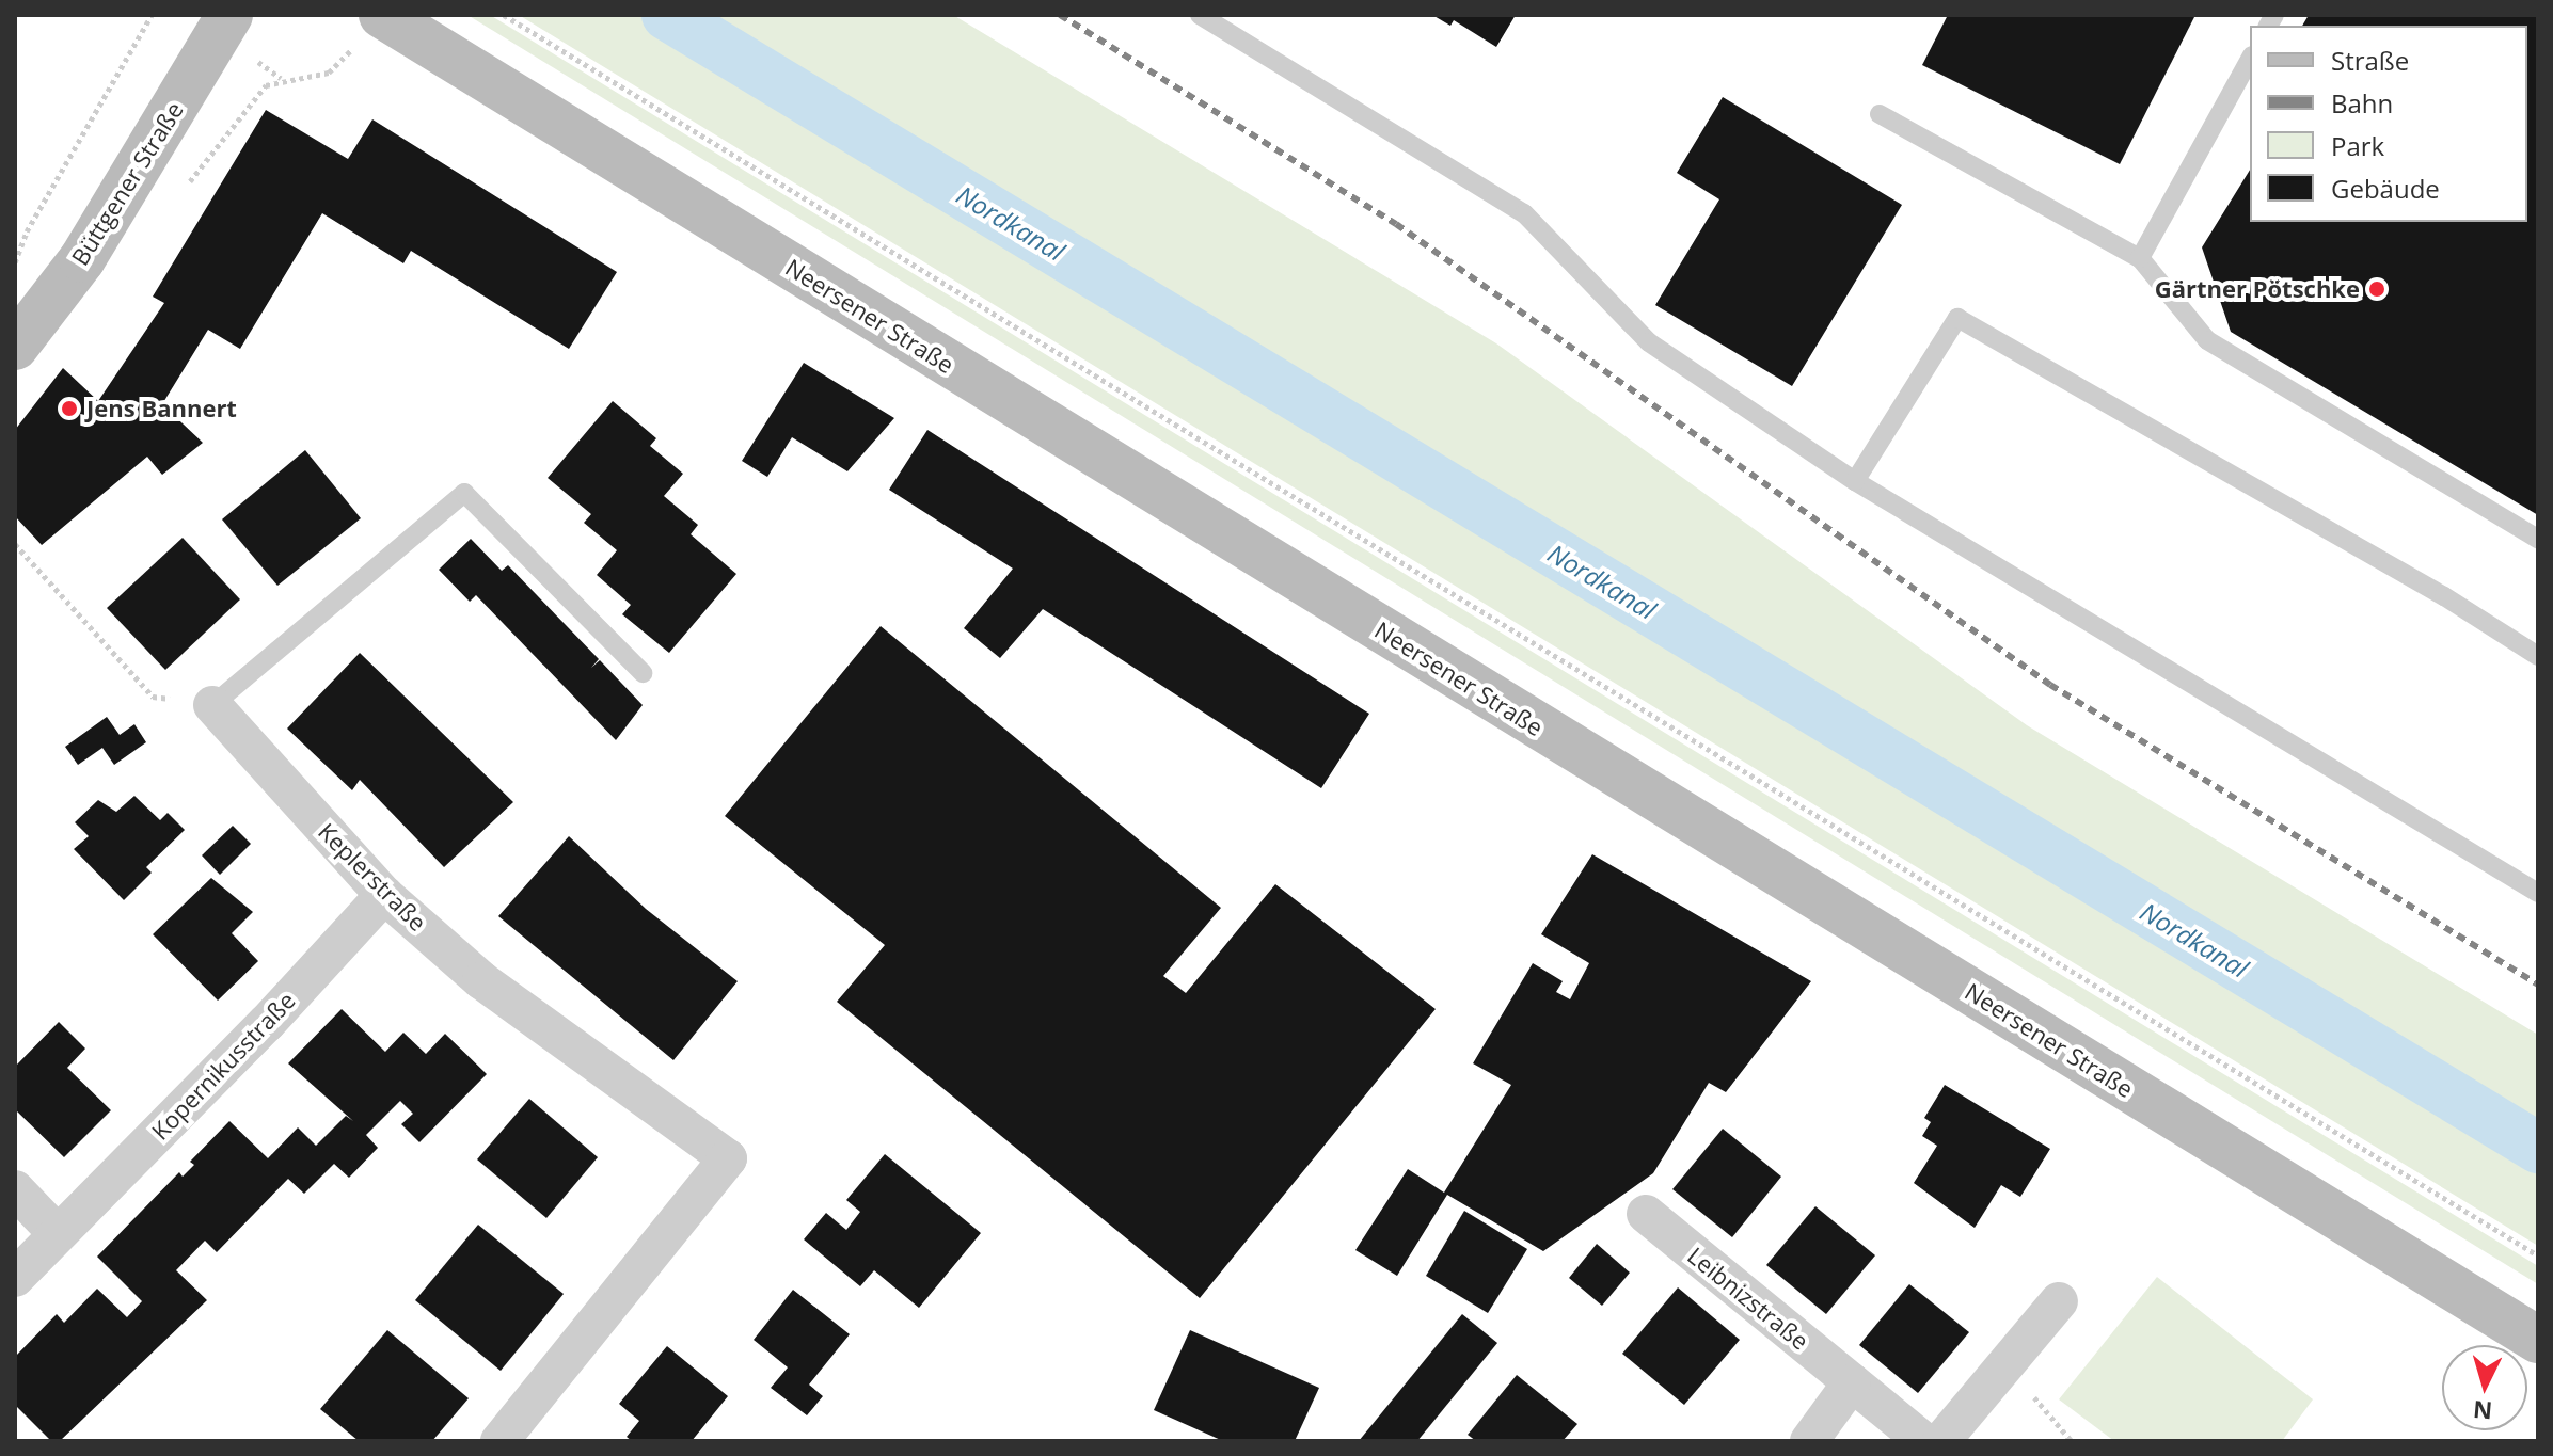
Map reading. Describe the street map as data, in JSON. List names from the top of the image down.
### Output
{
  "streets": {
    "main road": ["Büttgener Straße", "Neersener Straße"],
    "street": ["Keplerstraße", "Kopernikusstraße", "Leibnizstraße"]
  },
  "crossings": [
    ["Keplerstraße", "Kopernikusstraße"]
  ],
  "water": ["Nordkanal"],
  "places": ["Gärtner Pötschke", "Jens Bannert"],
  "legend": [
    "Straße",
    "Bahn",
    "Park",
    "Gebäude"
  ],
  "north": "bottom"
}
